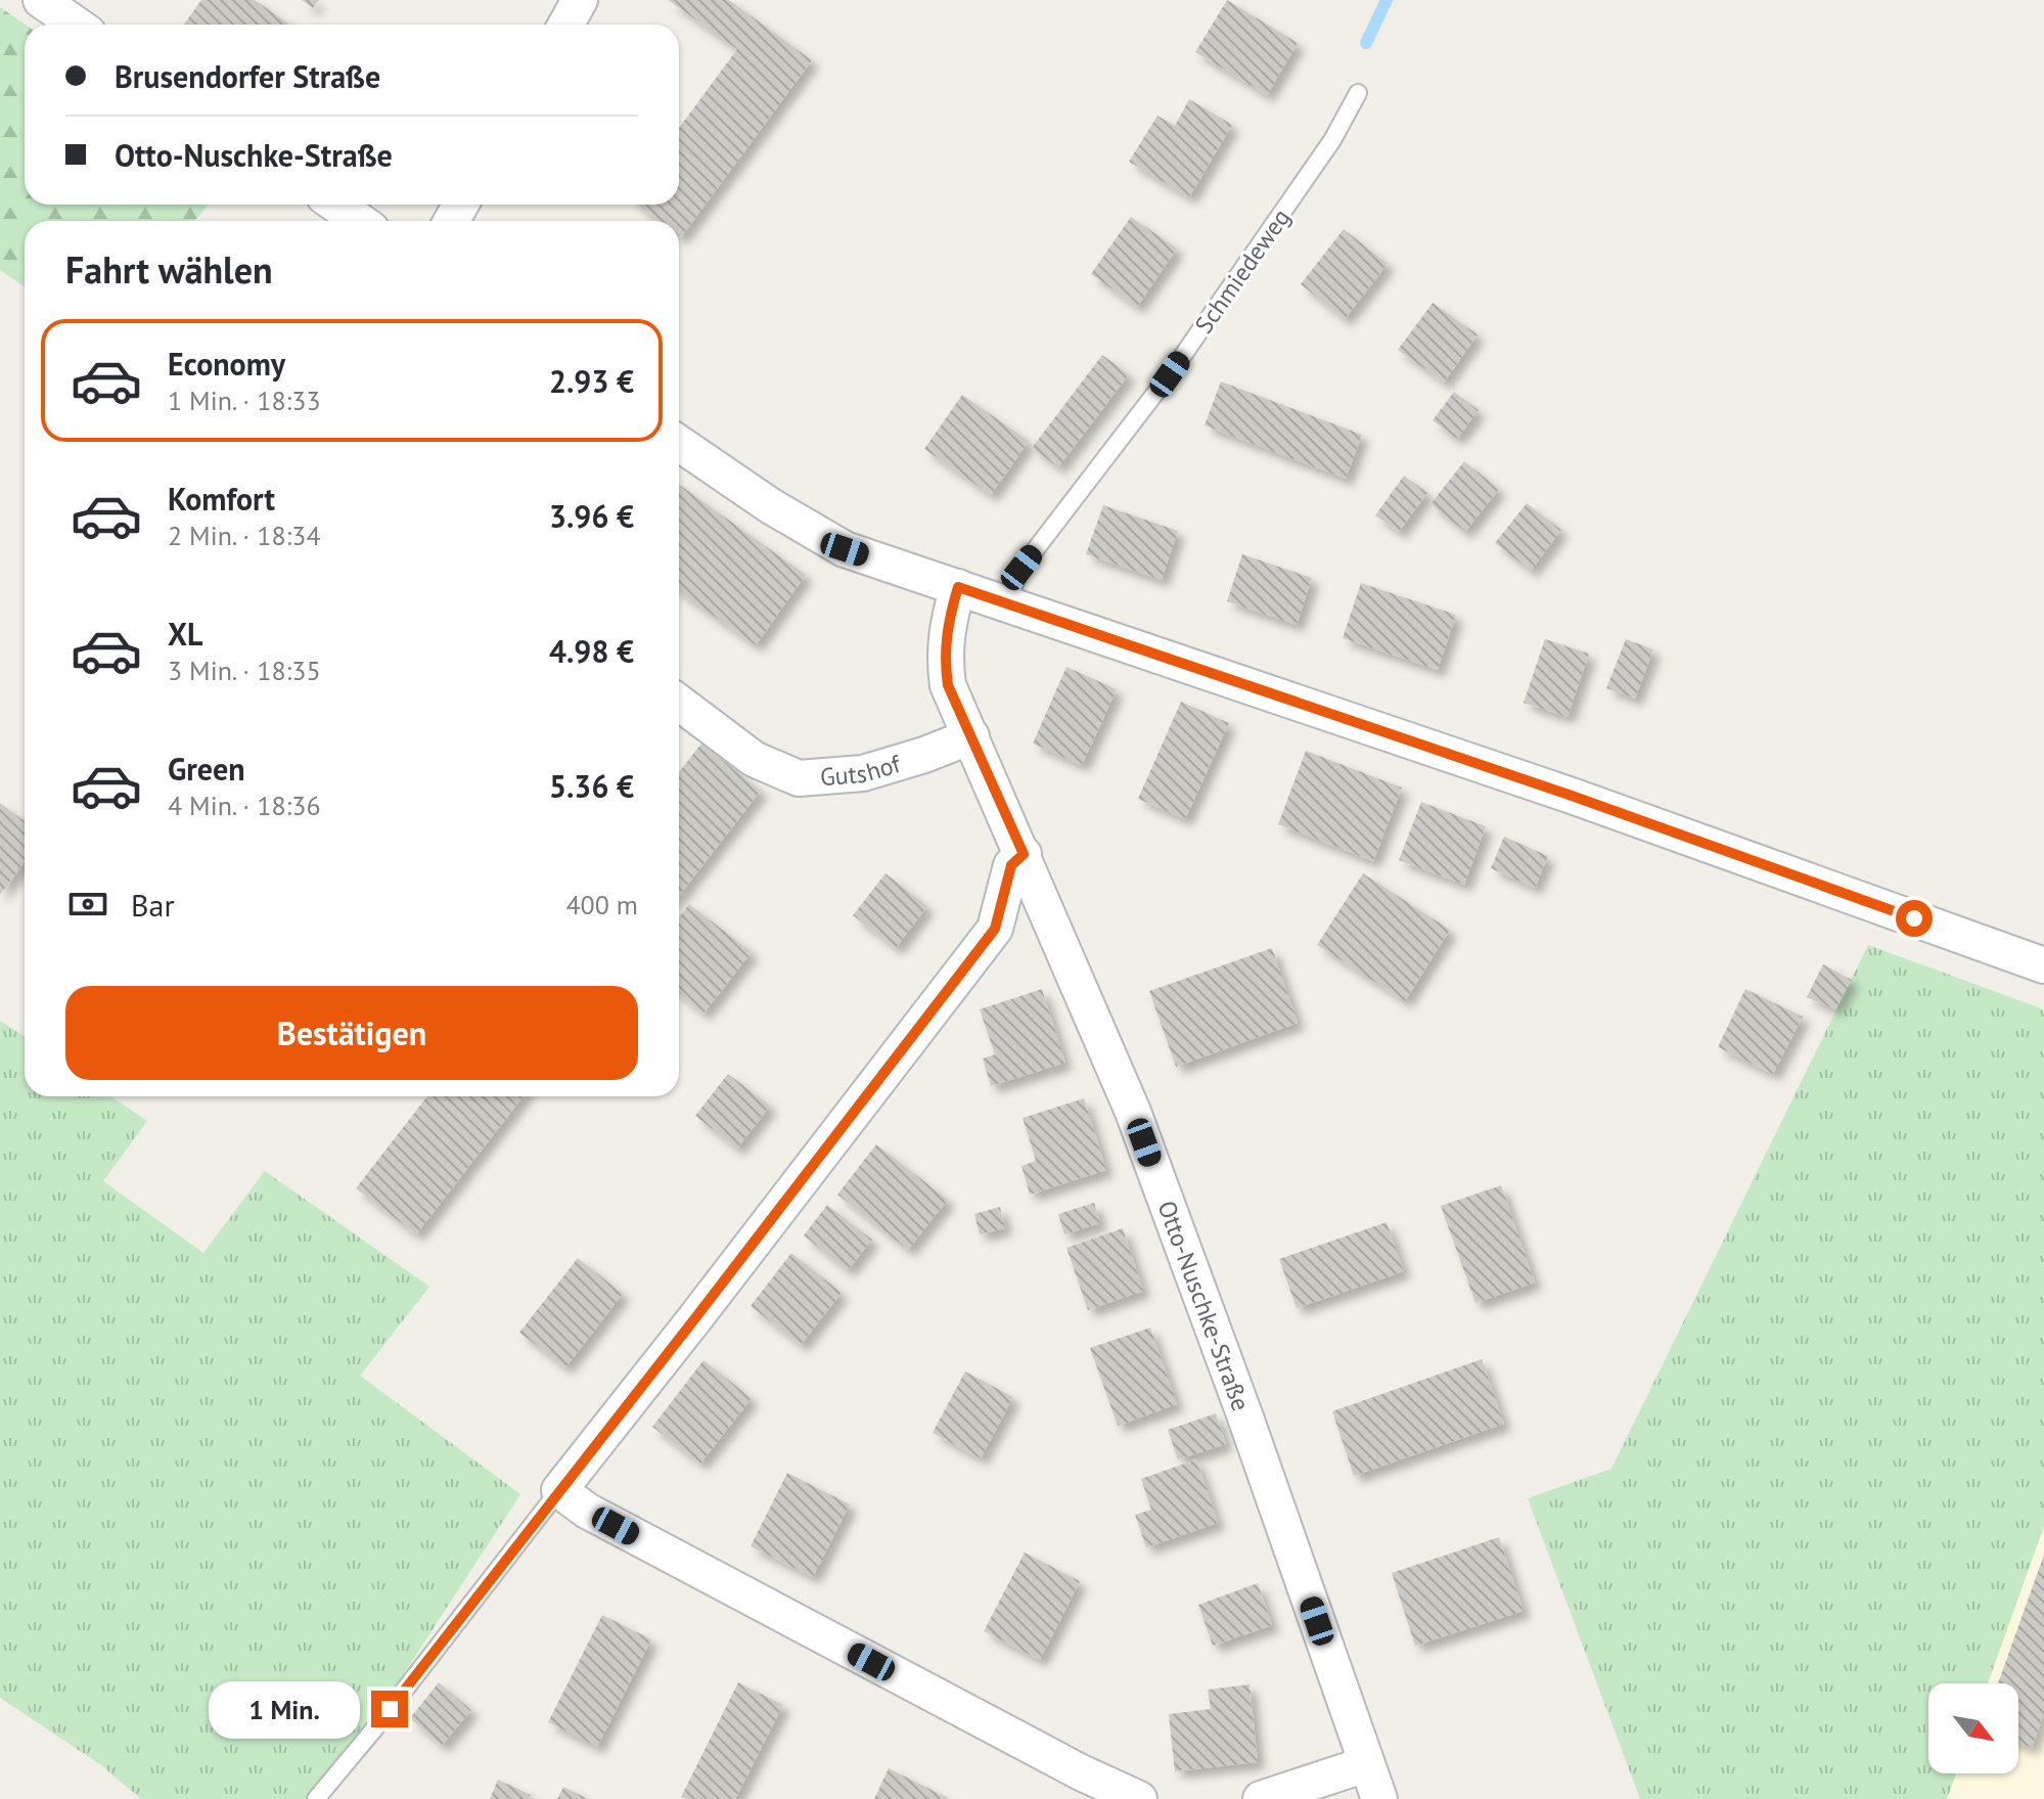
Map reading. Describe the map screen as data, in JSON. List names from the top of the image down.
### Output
{
  "streets": {
    "street": ["Gutshof", "Otto-Nuschke-Straße"],
    "lane": ["Schmiedeweg"]
  },
  "crossings": [
    ["Gutshof", "Otto-Nuschke-Straße"]
  ],
  "north": "bottom right",
  "page": {
    "banner": ["Brusendorfer Straße", "Otto-Nuschke-Straße"],
    "heading": "Fahrt wählen",
    "list": [
      {
        "name": "Economy",
        "note": "1 Min. · 18:33",
        "value": "2.93 €"
      },
      {
        "name": "Komfort",
        "note": "2 Min. · 18:34",
        "value": "3.96 €"
      },
      {
        "name": "XL",
        "note": "3 Min. · 18:35",
        "value": "4.98 €"
      },
      {
        "name": "Green",
        "note": "4 Min. · 18:36",
        "value": "5.36 €"
      }
    ],
    "pay": ["Bar", "400 m"],
    "buttons": "Bestätigen",
    "bubble": "1 Min."
  }
}
